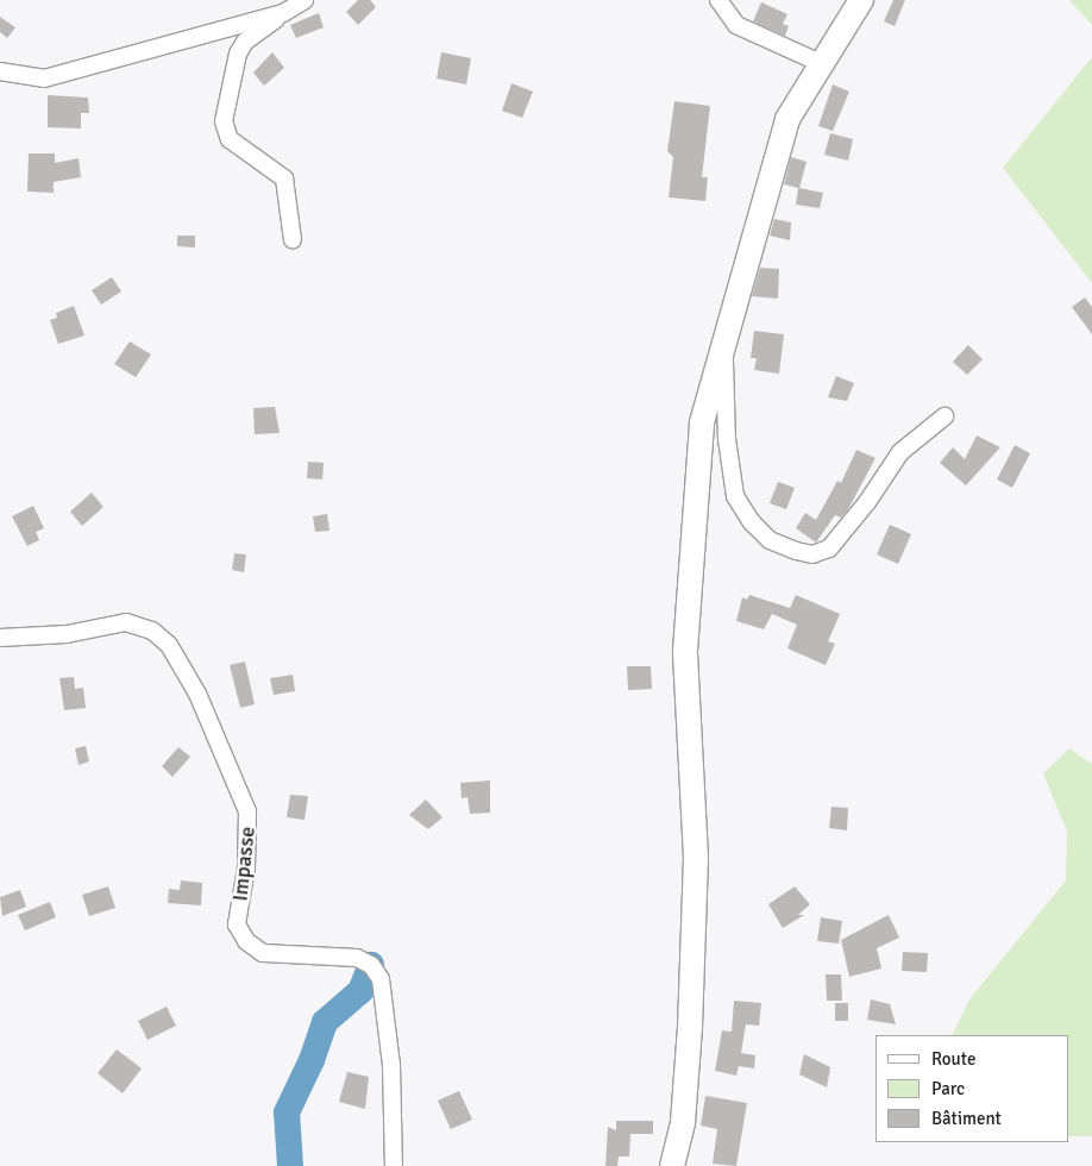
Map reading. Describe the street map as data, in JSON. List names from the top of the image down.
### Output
{
  "streets": {
    "street": ["Impasse"]
  },
  "legend": ["Route", "Parc", "Bâtiment"]
}
